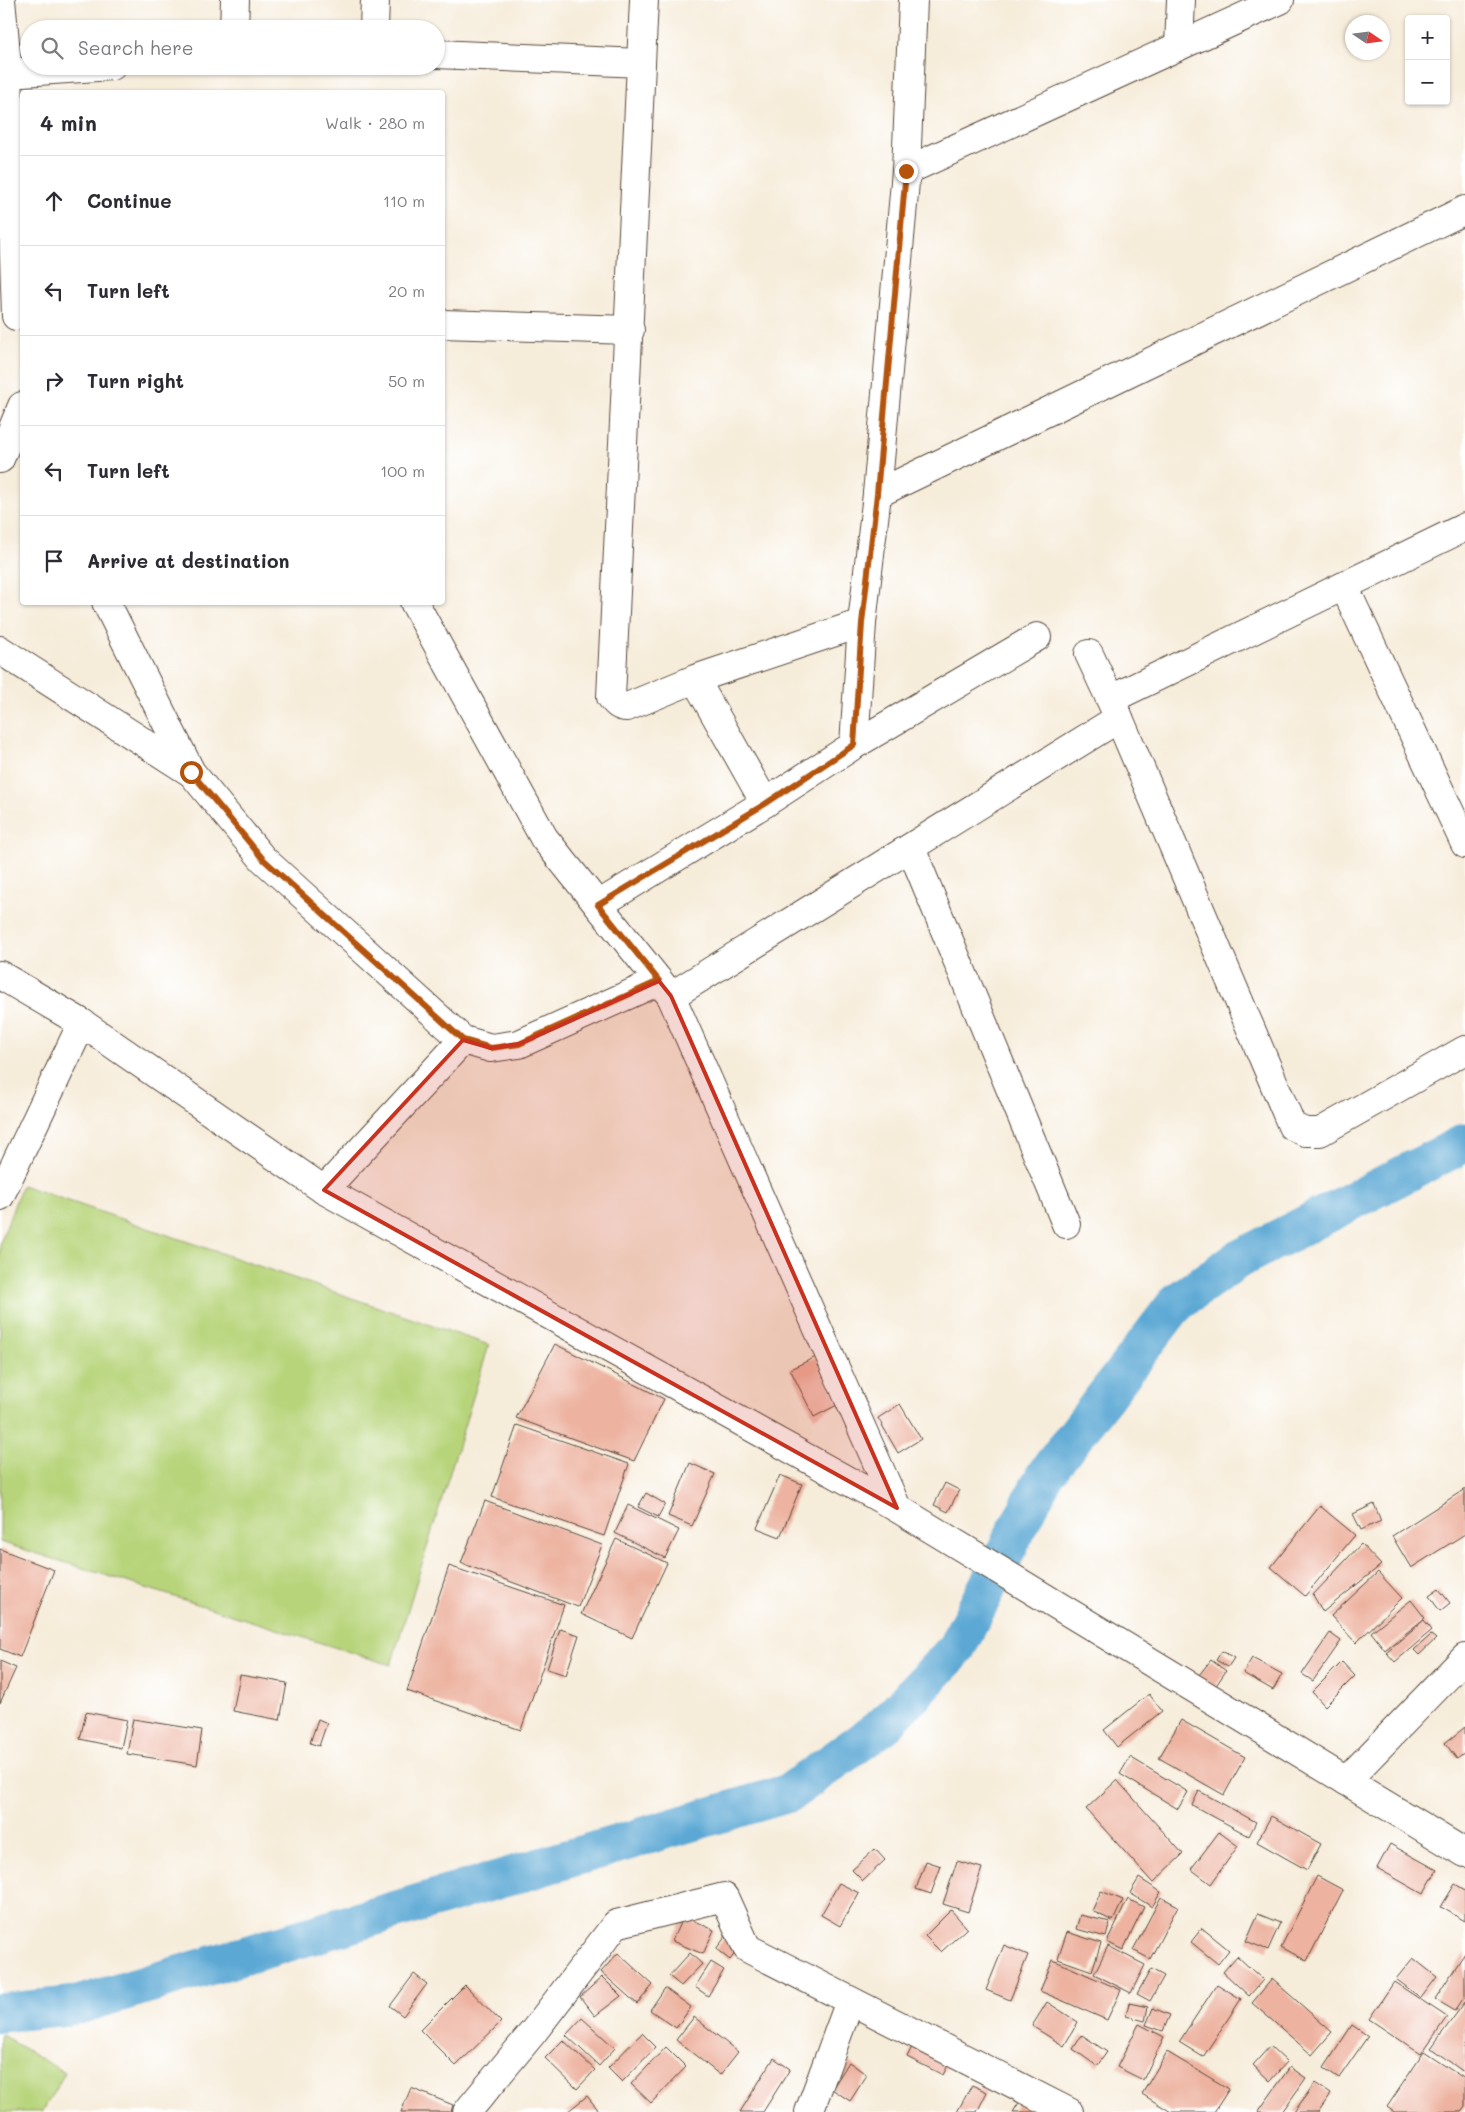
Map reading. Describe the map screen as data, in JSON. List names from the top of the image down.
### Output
{
  "north": "right",
  "page": {
    "map_buttons": ["+", "−"],
    "search": "Search here",
    "heading": ["4 min", "Walk · 280 m"],
    "list": [
      ["Continue", "110 m"],
      ["Turn left", "20 m"],
      ["Turn right", "50 m"],
      ["Turn left", "100 m"],
      "Arrive at destination"
    ]
  }
}
